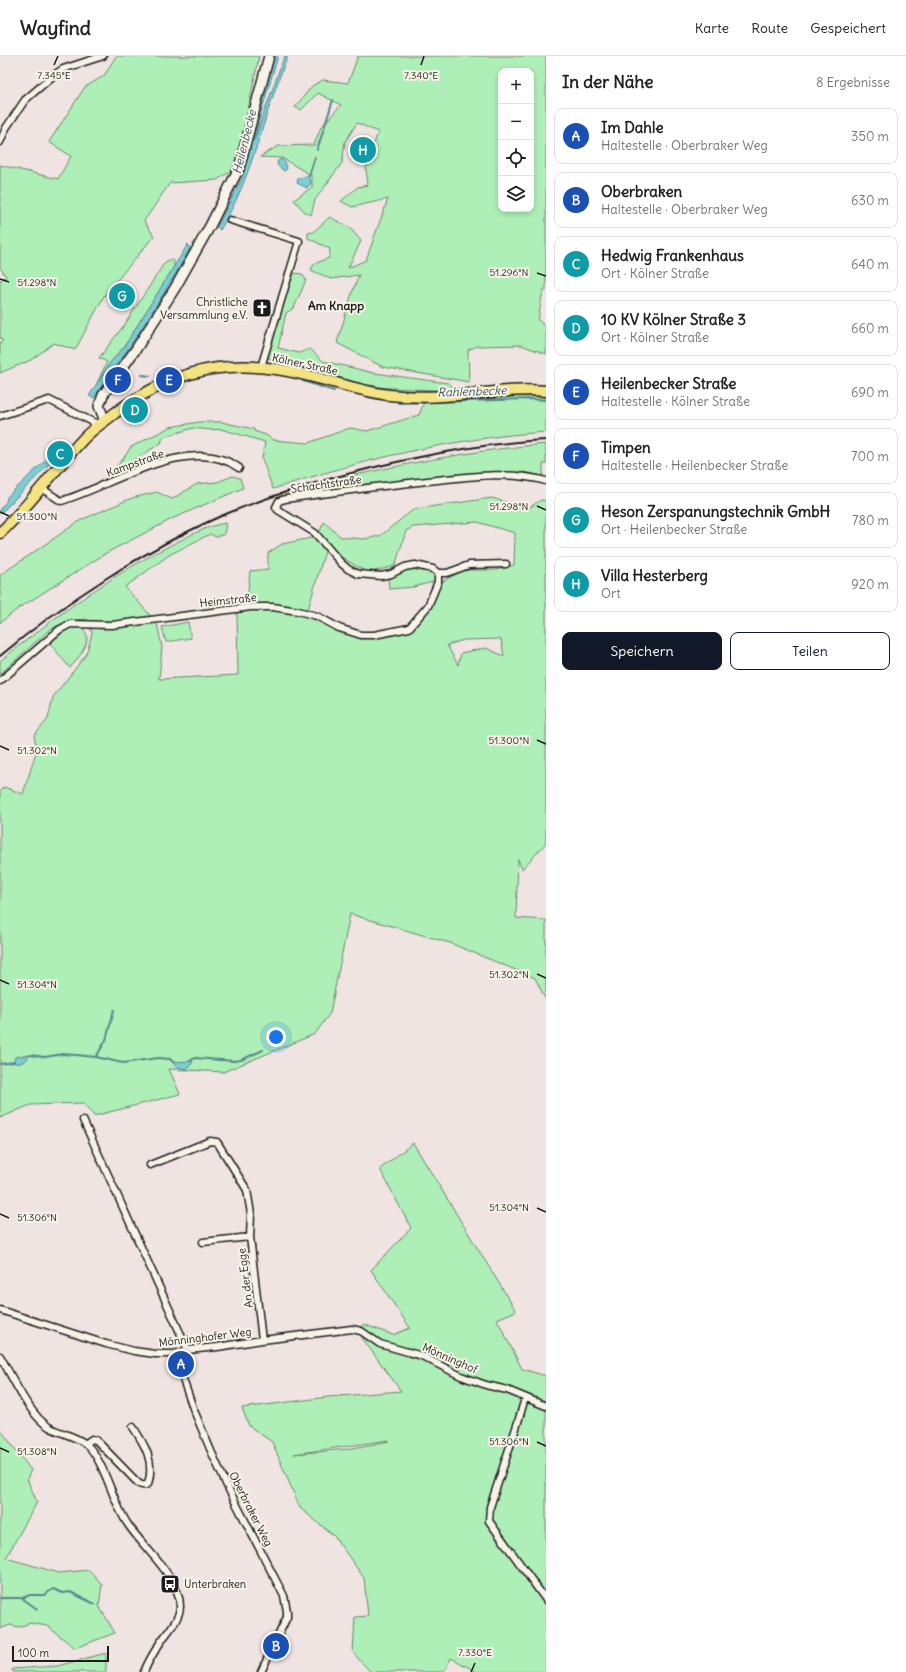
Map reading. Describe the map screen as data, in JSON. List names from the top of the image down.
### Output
{
  "streets": {
    "main road": ["Kölner Straße"],
    "street": [
      "Kampstraße",
      "Schachtstraße",
      "Heimstraße",
      "An der Egge",
      "Mönninghofer Weg",
      "Mönninghof",
      "Oberbraker Weg"
    ]
  },
  "crossings": [
    ["Kölner Straße", "Kampstraße"],
    ["Schachtstraße", "Heimstraße"],
    ["An der Egge", "Mönninghofer Weg"],
    ["Mönninghofer Weg", "Mönninghof"],
    ["Mönninghofer Weg", "Oberbraker Weg"]
  ],
  "districts": ["Am Knapp"],
  "water": ["Heilenbecke", "Rahlenbecke"],
  "places": {
    "church": ["Christliche Versammlung e.V."],
    "bus stop": ["Unterbraken"]
  },
  "scale_bar": "100 m",
  "page": {
    "header": "Wayfind",
    "nav": ["Karte", "Route", "Gespeichert"],
    "heading": ["In der Nähe", "8 Ergebnisse"],
    "map_buttons": ["+", "−"],
    "list": [
      {
        "mark": "A",
        "name": "Im Dahle",
        "note": "Haltestelle · Oberbraker Weg",
        "value": "350 m"
      },
      {
        "mark": "B",
        "name": "Oberbraken",
        "note": "Haltestelle · Oberbraker Weg",
        "value": "630 m"
      },
      {
        "mark": "C",
        "name": "Hedwig Frankenhaus",
        "note": "Ort · Kölner Straße",
        "value": "640 m"
      },
      {
        "mark": "D",
        "name": "10 KV Kölner Straße 3",
        "note": "Ort · Kölner Straße",
        "value": "660 m"
      },
      {
        "mark": "E",
        "name": "Heilenbecker Straße",
        "note": "Haltestelle · Kölner Straße",
        "value": "690 m"
      },
      {
        "mark": "F",
        "name": "Timpen",
        "note": "Haltestelle · Heilenbecker Straße",
        "value": "700 m"
      },
      {
        "mark": "G",
        "name": "Heson Zerspanungstechnik GmbH",
        "note": "Ort · Heilenbecker Straße",
        "value": "780 m"
      },
      {
        "mark": "H",
        "name": "Villa Hesterberg",
        "note": "Ort",
        "value": "920 m"
      }
    ],
    "pins": [
      "H",
      "G",
      "E",
      "F",
      "D",
      "C",
      "A",
      "B"
    ],
    "buttons": ["Speichern", "Teilen"],
    "scale": "100 m"
  },
  "coordinates": [
    "7.340°E",
    "7.345°E",
    "51.296°N",
    "51.298°N",
    "51.300°N",
    "51.302°N",
    "51.304°N",
    "51.306°N",
    "51.308°N",
    "7.330°E"
  ]
}
